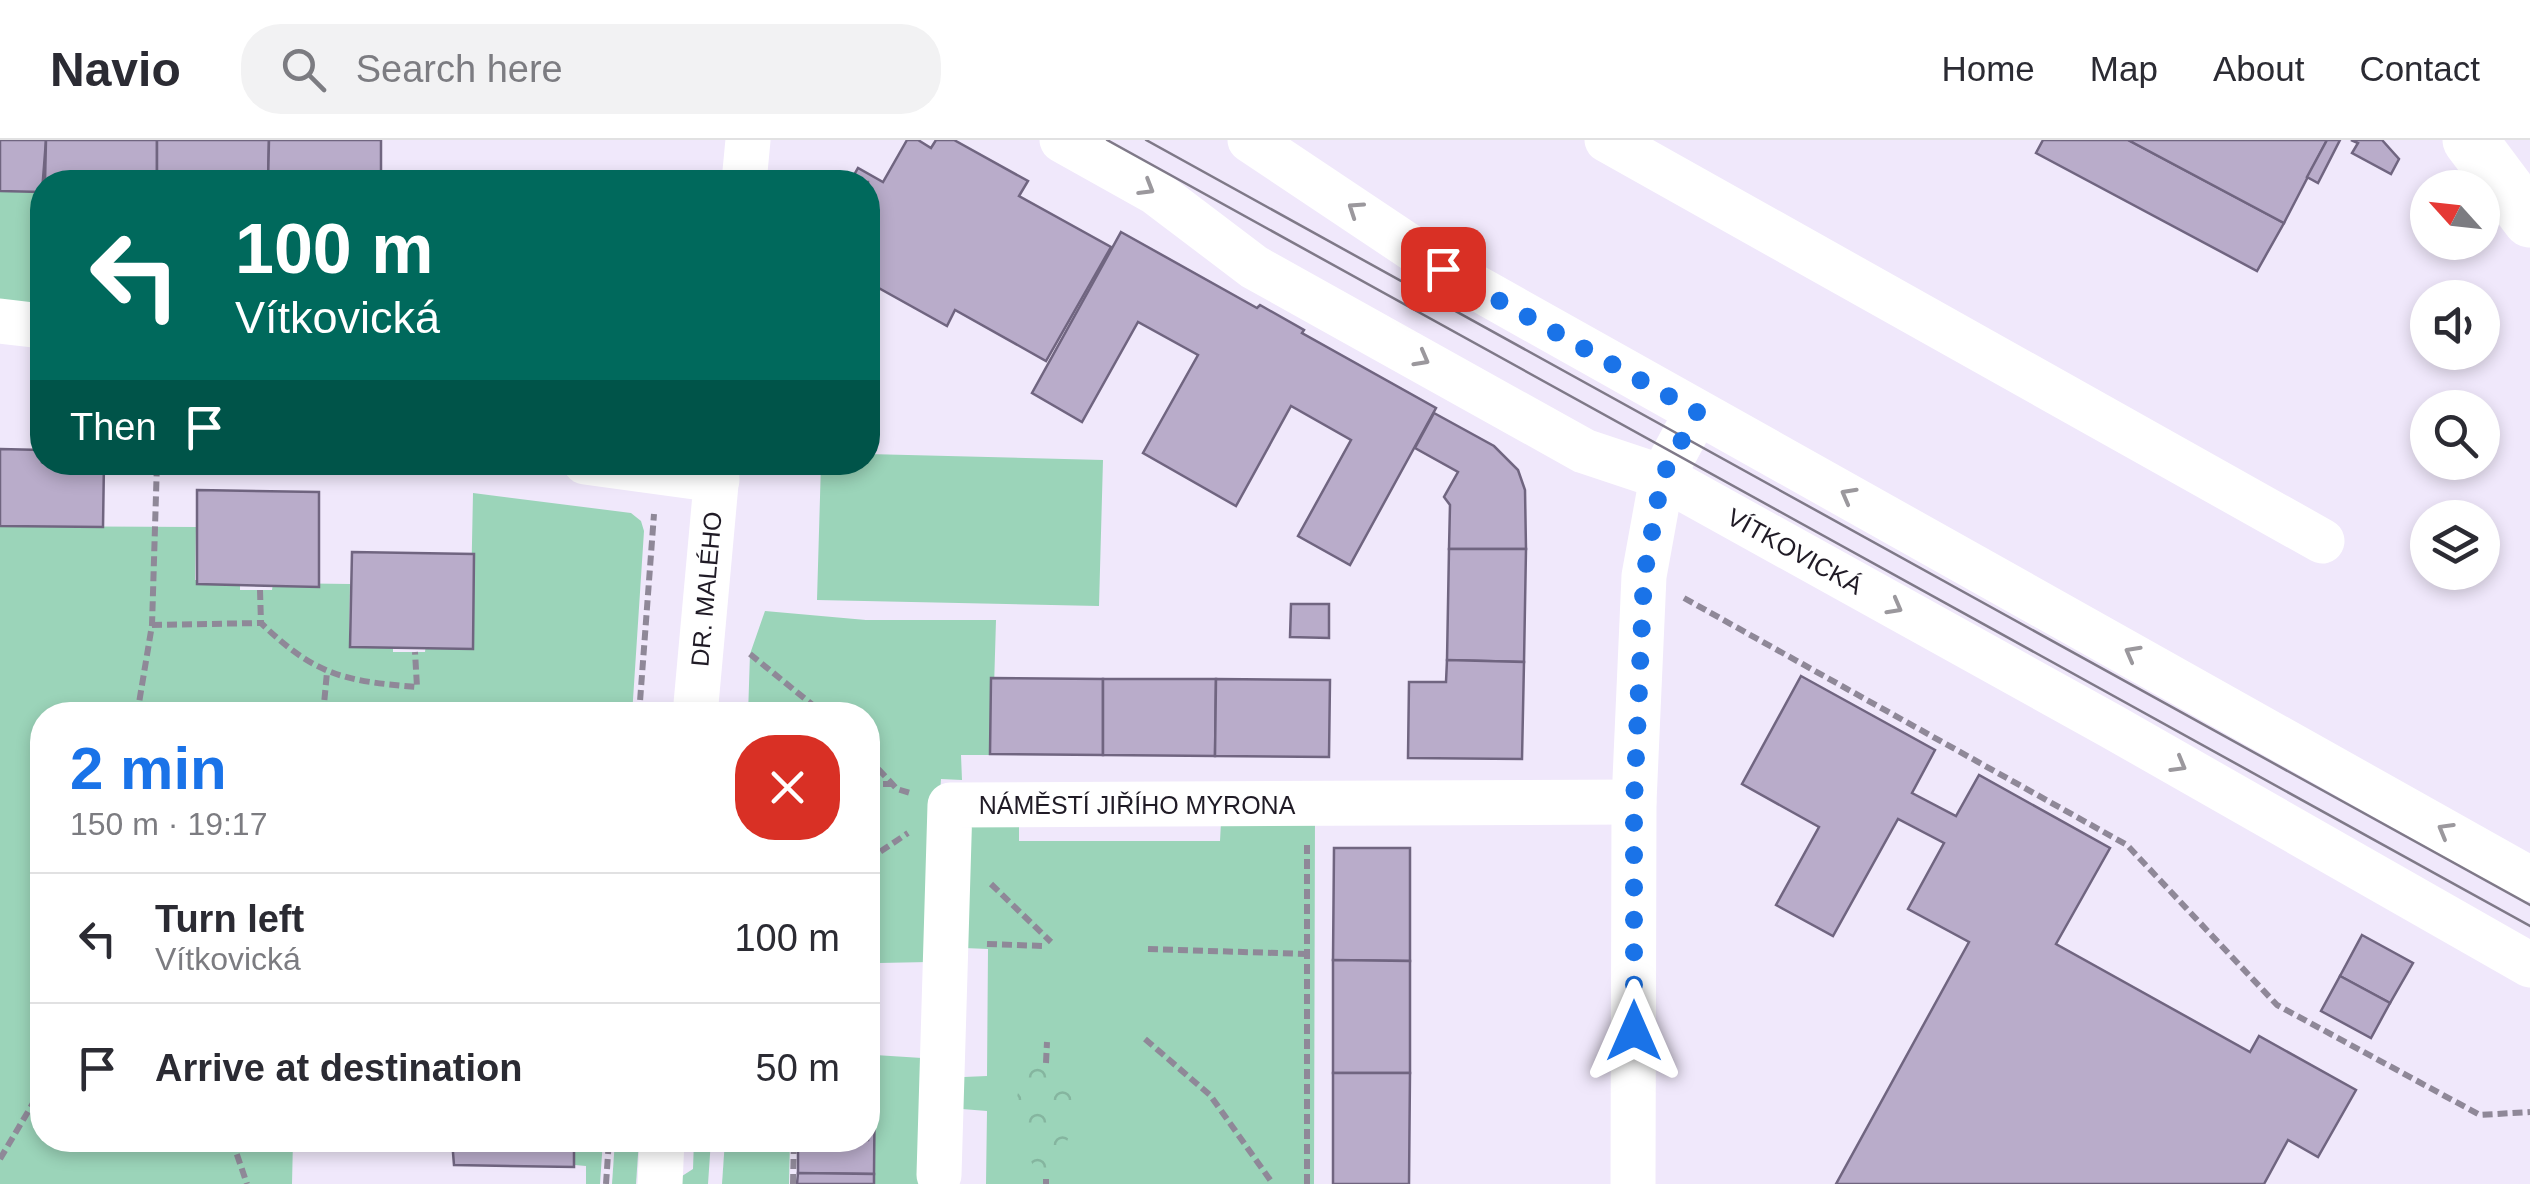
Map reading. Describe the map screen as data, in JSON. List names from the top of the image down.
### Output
{
  "streets": {
    "street": ["VÍTKOVICKÁ", "DR. MALÉHO", "NÁMĚSTÍ JIŘÍHO MYRONA"]
  },
  "north": "top left",
  "page": {
    "header": "Navio",
    "search": "Search here",
    "nav": [
      "Home",
      "Map",
      "About",
      "Contact"
    ],
    "turn": ["100 m", "Vítkovická"],
    "then": "Then",
    "heading": ["2 min", "150 m · 19:17"],
    "list": [
      {
        "name": "Turn left",
        "note": "Vítkovická",
        "value": "100 m"
      },
      {
        "name": "Arrive at destination",
        "value": "50 m"
      }
    ]
  }
}
